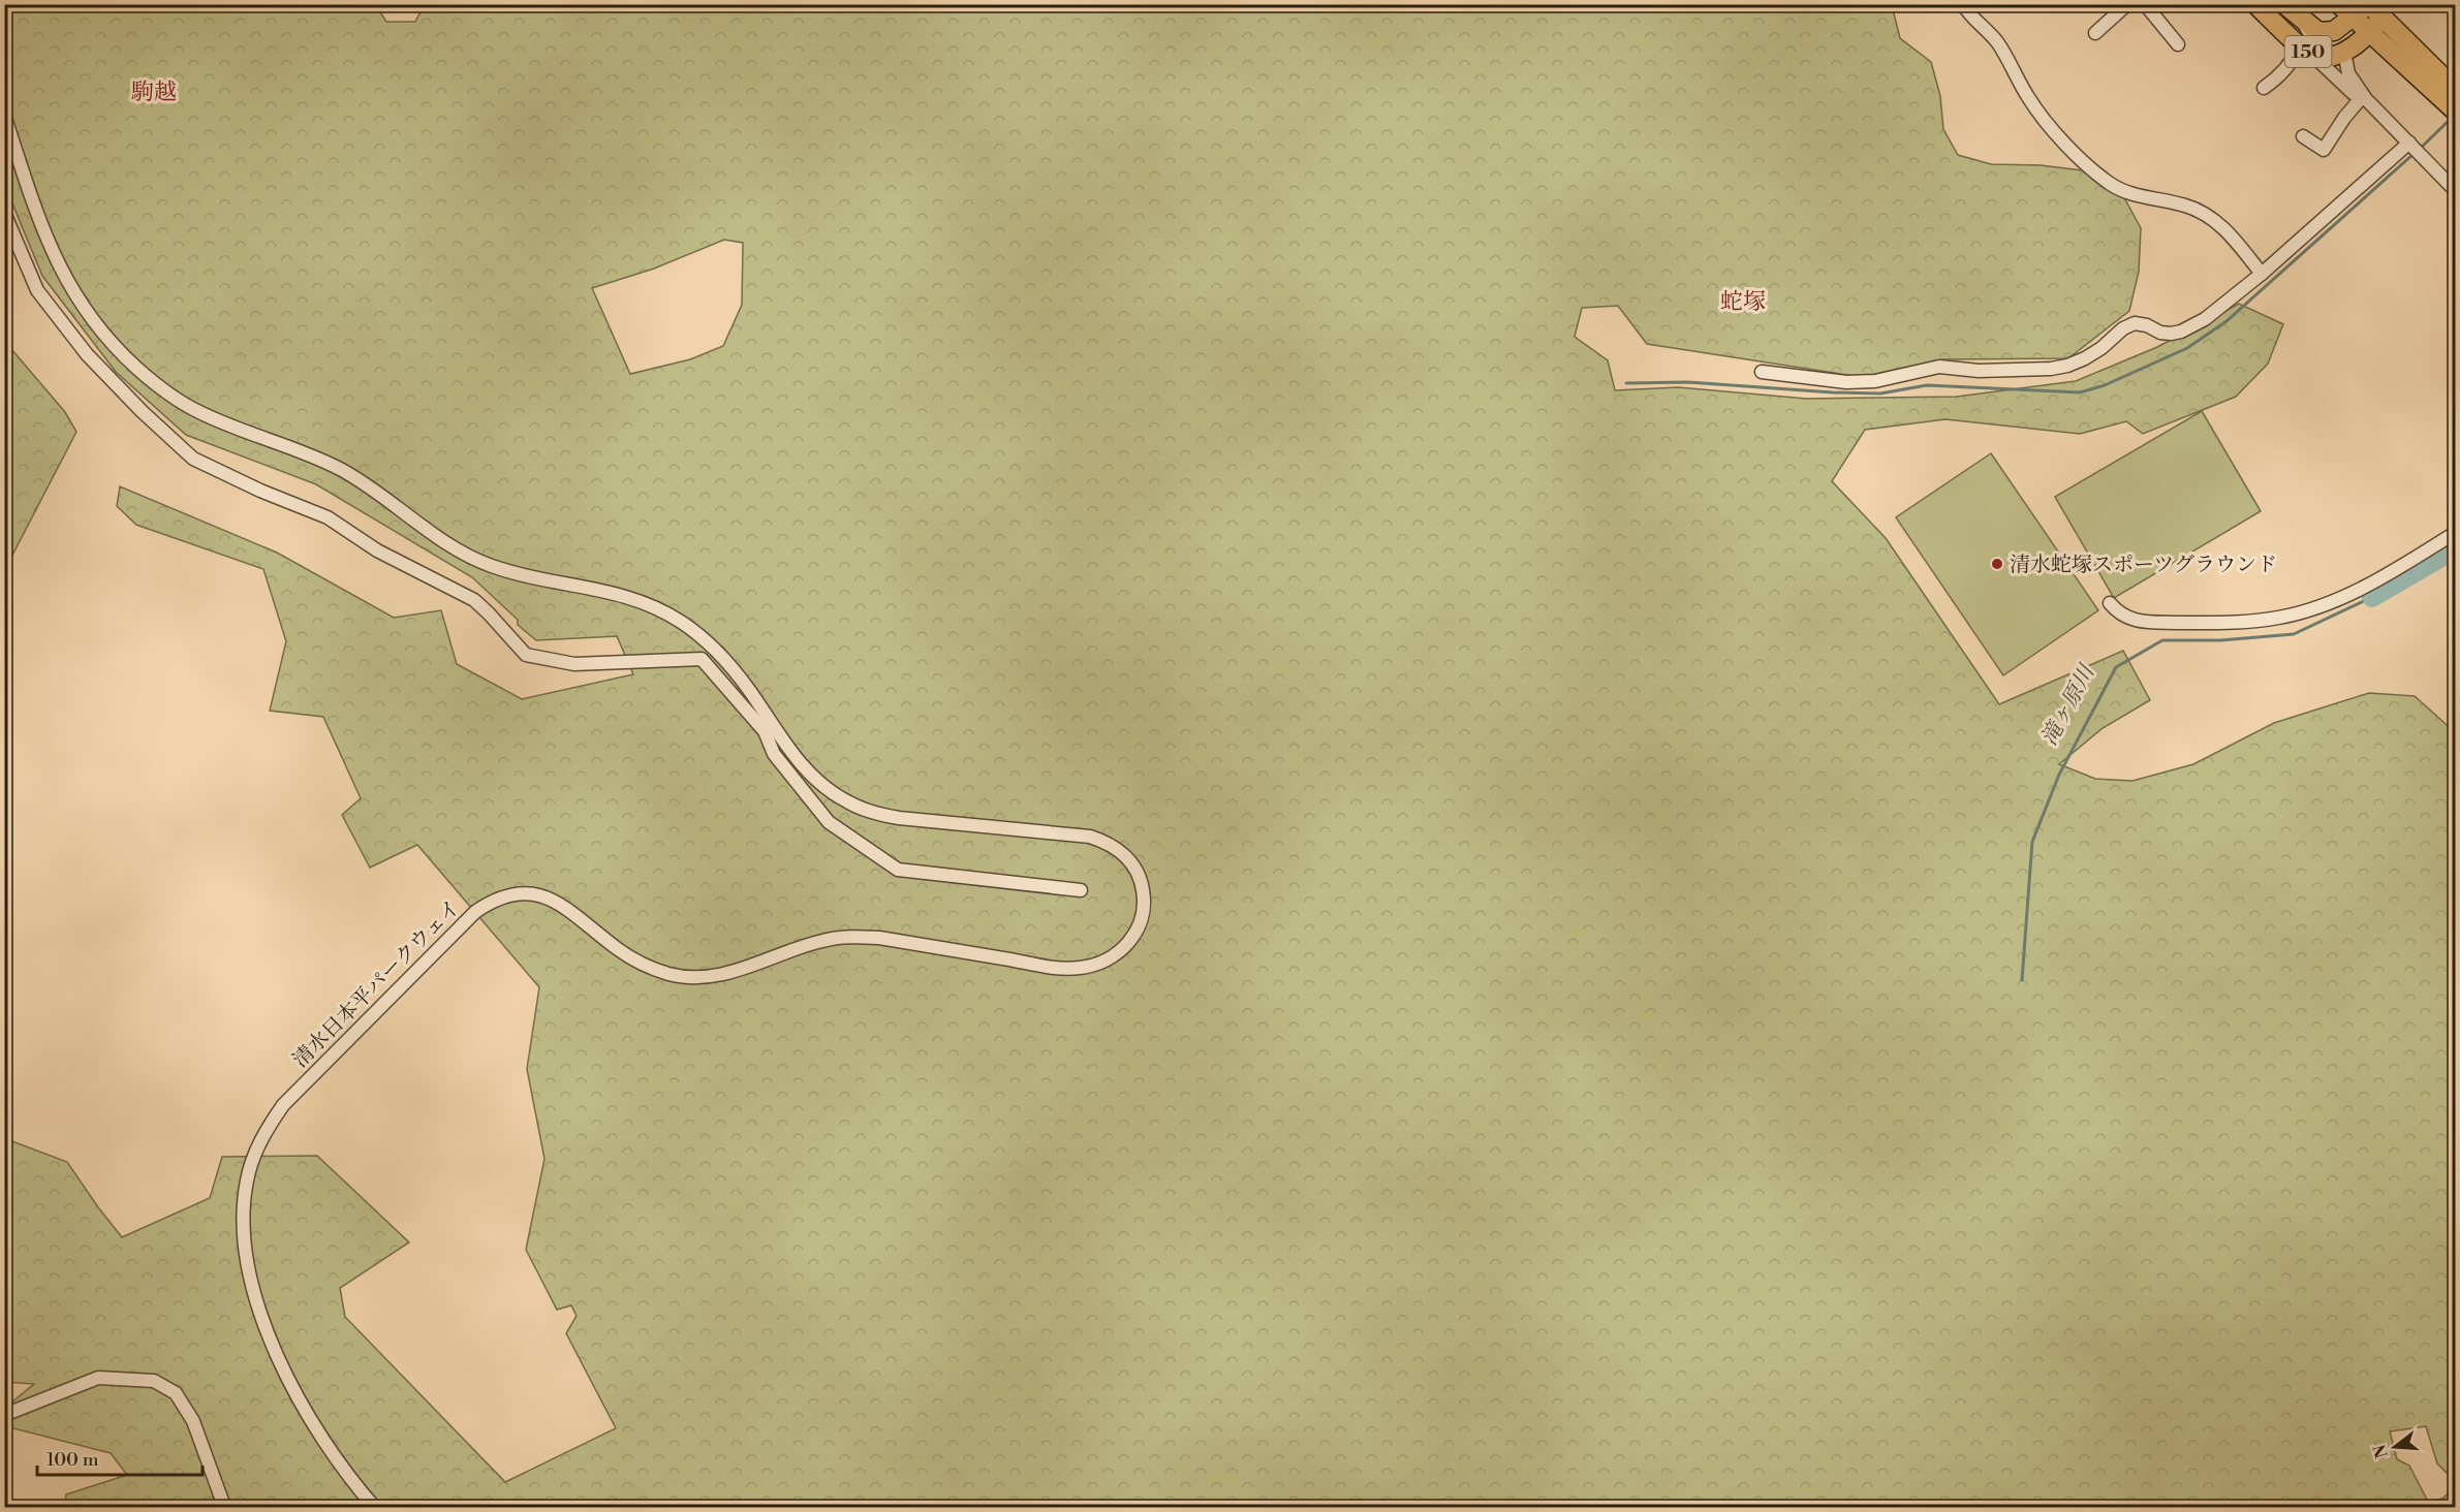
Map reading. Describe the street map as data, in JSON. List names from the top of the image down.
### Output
{
  "streets": {
    "highway": ["150"],
    "street": ["清水日本平パークウェイ"]
  },
  "districts": ["駒越", "蛇塚"],
  "water": ["滝ヶ原川"],
  "places": ["清水蛇塚スポーツグラウンド"],
  "scale_bar": "100 m",
  "north": "left"
}
